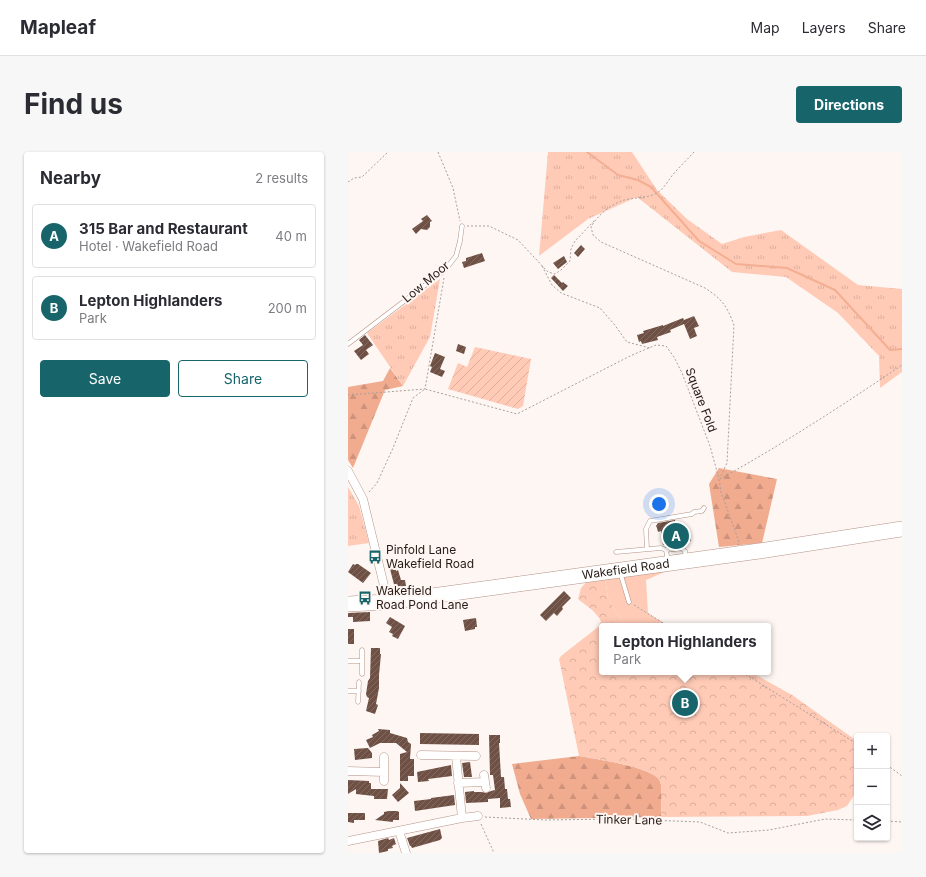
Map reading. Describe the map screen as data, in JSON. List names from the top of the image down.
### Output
{
  "streets": {
    "highway": ["Wakefield Road"],
    "lane": ["Low Moor"],
    "path": ["Square Fold", "Tinker Lane"]
  },
  "places": {
    "bus stop": ["Pinfold Lane Wakefield Road", "Wakefield Road Pond Lane"]
  },
  "page": {
    "header": "Mapleaf",
    "nav": ["Map", "Layers", "Share"],
    "buttons": [
      "Directions",
      ["Save", "Share"]
    ],
    "title": "Find us",
    "heading": ["Nearby", "2 results"],
    "list": [
      {
        "mark": "A",
        "name": "315 Bar and Restaurant",
        "note": "Hotel · Wakefield Road",
        "value": "40 m"
      },
      {
        "mark": "B",
        "name": "Lepton Highlanders",
        "note": "Park",
        "value": "200 m"
      }
    ],
    "pins": ["A", "B"],
    "popup": ["Lepton Highlanders", "Park"],
    "map_buttons": ["+", "−"]
  }
}
